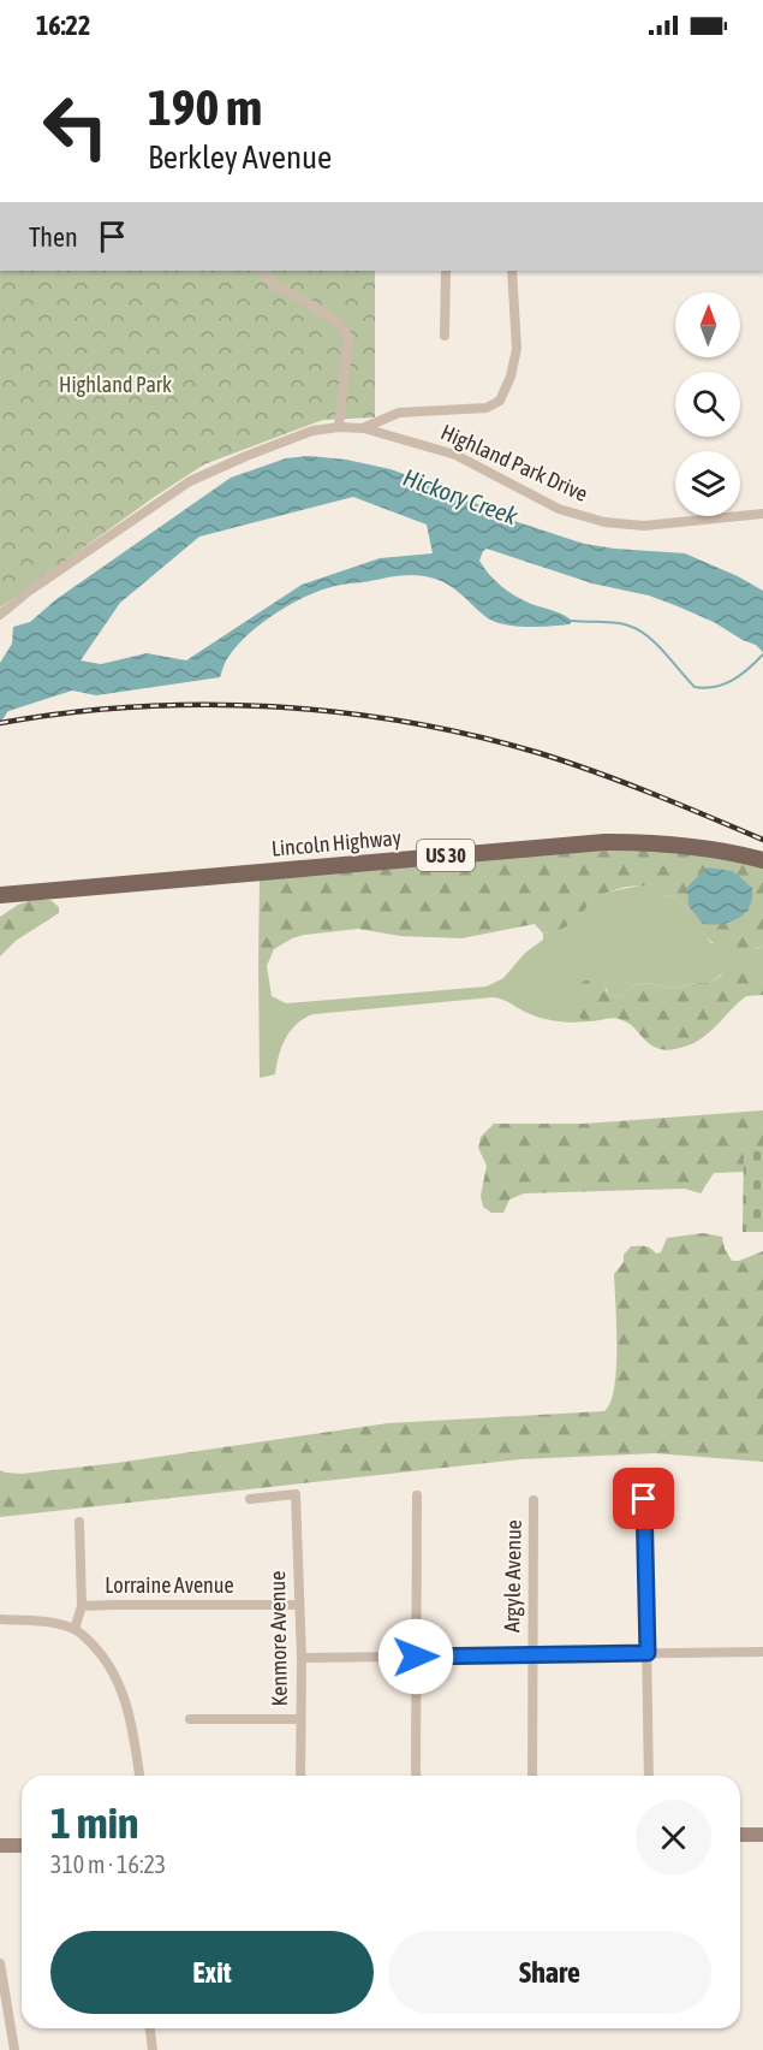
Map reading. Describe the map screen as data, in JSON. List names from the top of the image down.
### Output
{
  "streets": {
    "main road": ["Lincoln Highway", "US 30"],
    "street": [
      "Highland Park Drive",
      "Argyle Avenue",
      "Lorraine Avenue",
      "Kenmore Avenue"
    ]
  },
  "crossings": [
    ["Lorraine Avenue", "Kenmore Avenue"]
  ],
  "water": ["Hickory Creek"],
  "parks": ["Highland Park"],
  "north": "top",
  "page": {
    "status": "16:22",
    "turn": ["190 m", "Berkley Avenue"],
    "then": "Then",
    "heading": ["1 min", "310 m · 16:23"],
    "buttons": ["Exit", "Share"]
  }
}
